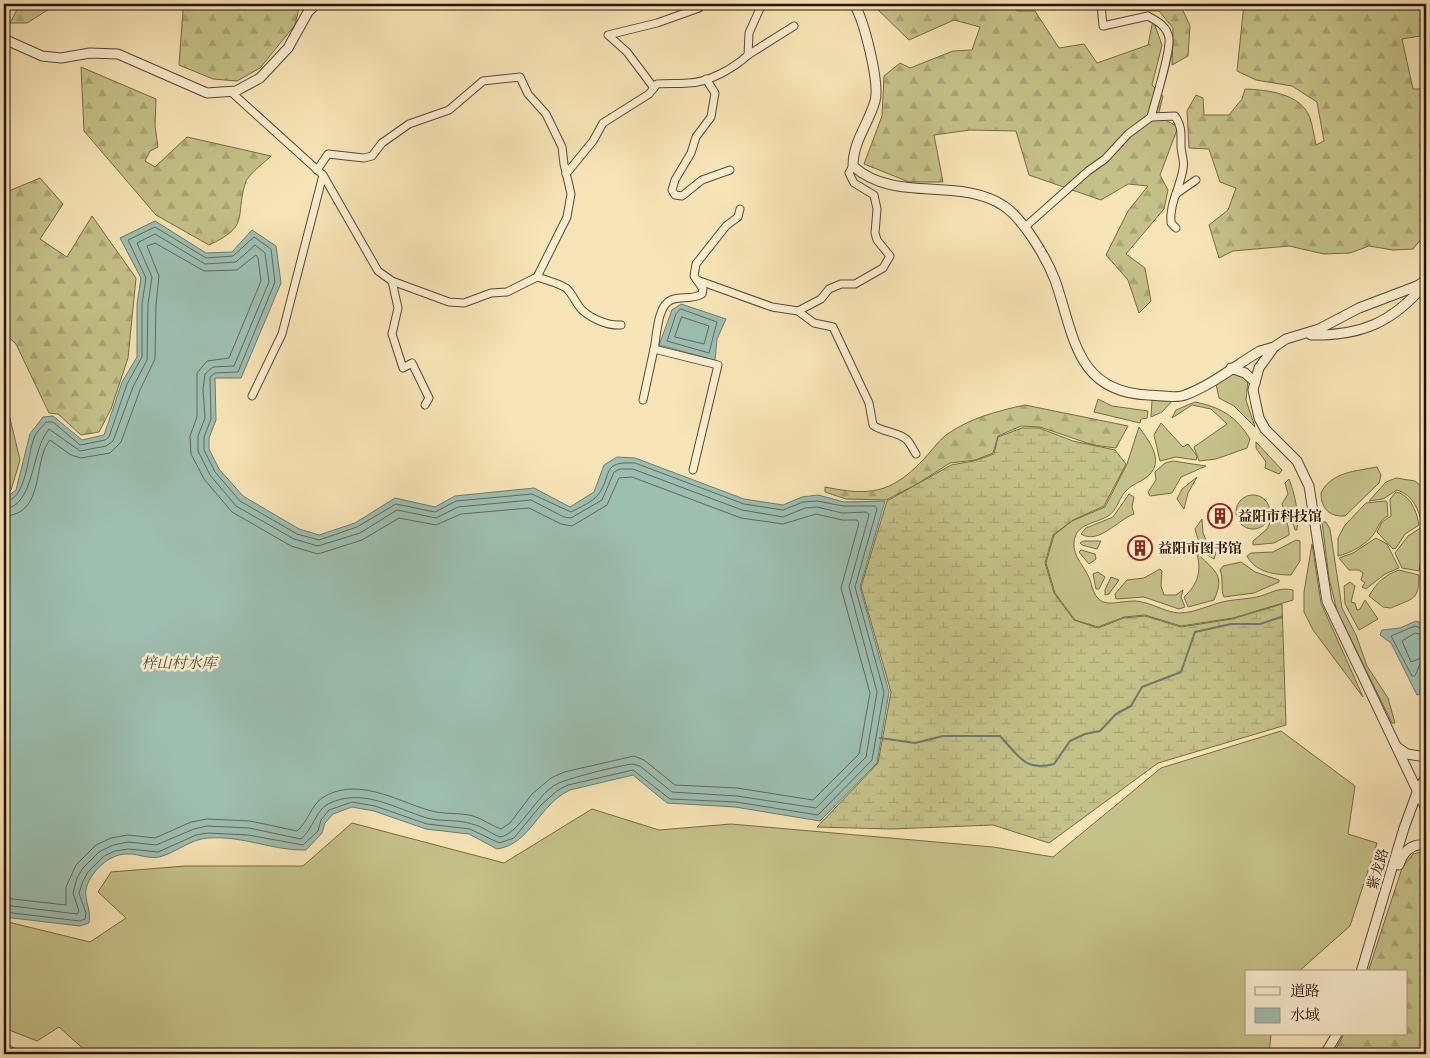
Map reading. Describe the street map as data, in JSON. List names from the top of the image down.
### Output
{
  "streets": {
    "street": ["紫龙路"]
  },
  "water": ["梓山村水库"],
  "places": {
    "building": ["益阳市科技馆", "益阳市图书馆"]
  },
  "legend": ["道路", "水域"]
}
